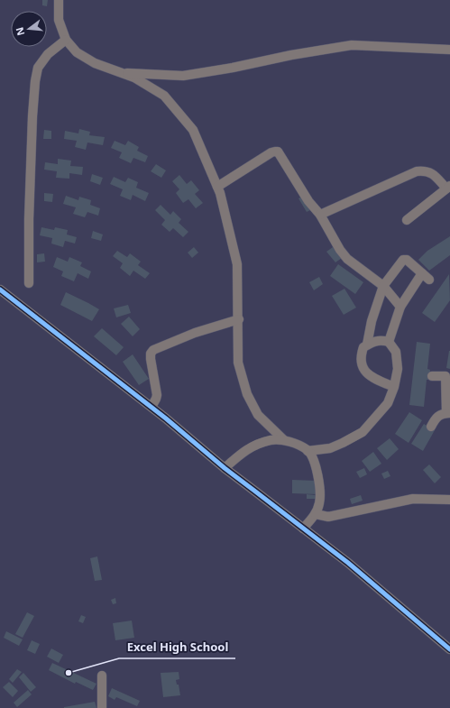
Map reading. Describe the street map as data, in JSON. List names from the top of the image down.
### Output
{
  "places": ["Excel High School"],
  "north": "left"
}
